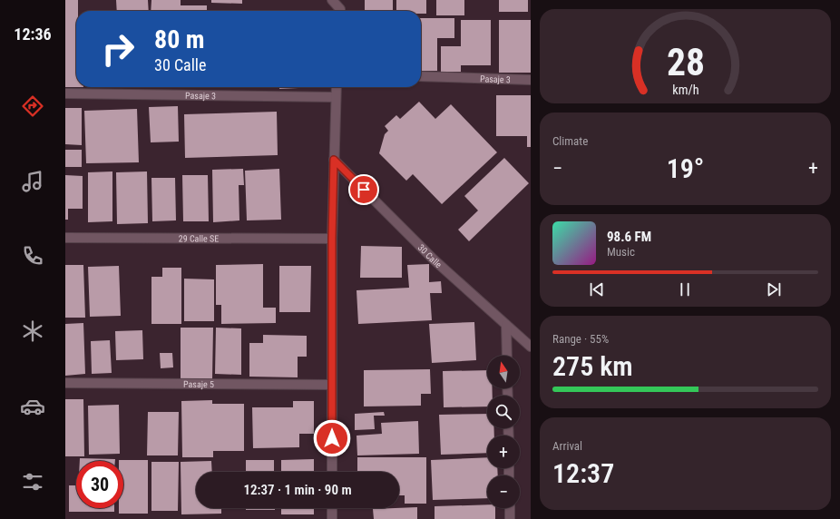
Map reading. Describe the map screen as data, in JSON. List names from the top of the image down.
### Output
{
  "streets": {
    "street": [
      "Pasaje 3",
      "29 Calle SE",
      "30 Calle",
      "Pasaje 5"
    ]
  },
  "north": "top",
  "page": {
    "tabs": "12:36",
    "turn": ["80 m", "30 Calle"],
    "tile": [
      "Climate",
      ["Range · 55%", "275 km"],
      ["Arrival", "12:37"]
    ],
    "heat": ["−", "19°", "+"],
    "song": ["98.6 FM", "Music"],
    "map_buttons": ["+", "−"],
    "limit": "30",
    "trip": "12:37 · 1 min · 90 m",
    "gauge": ["28", "km/h"]
  }
}
